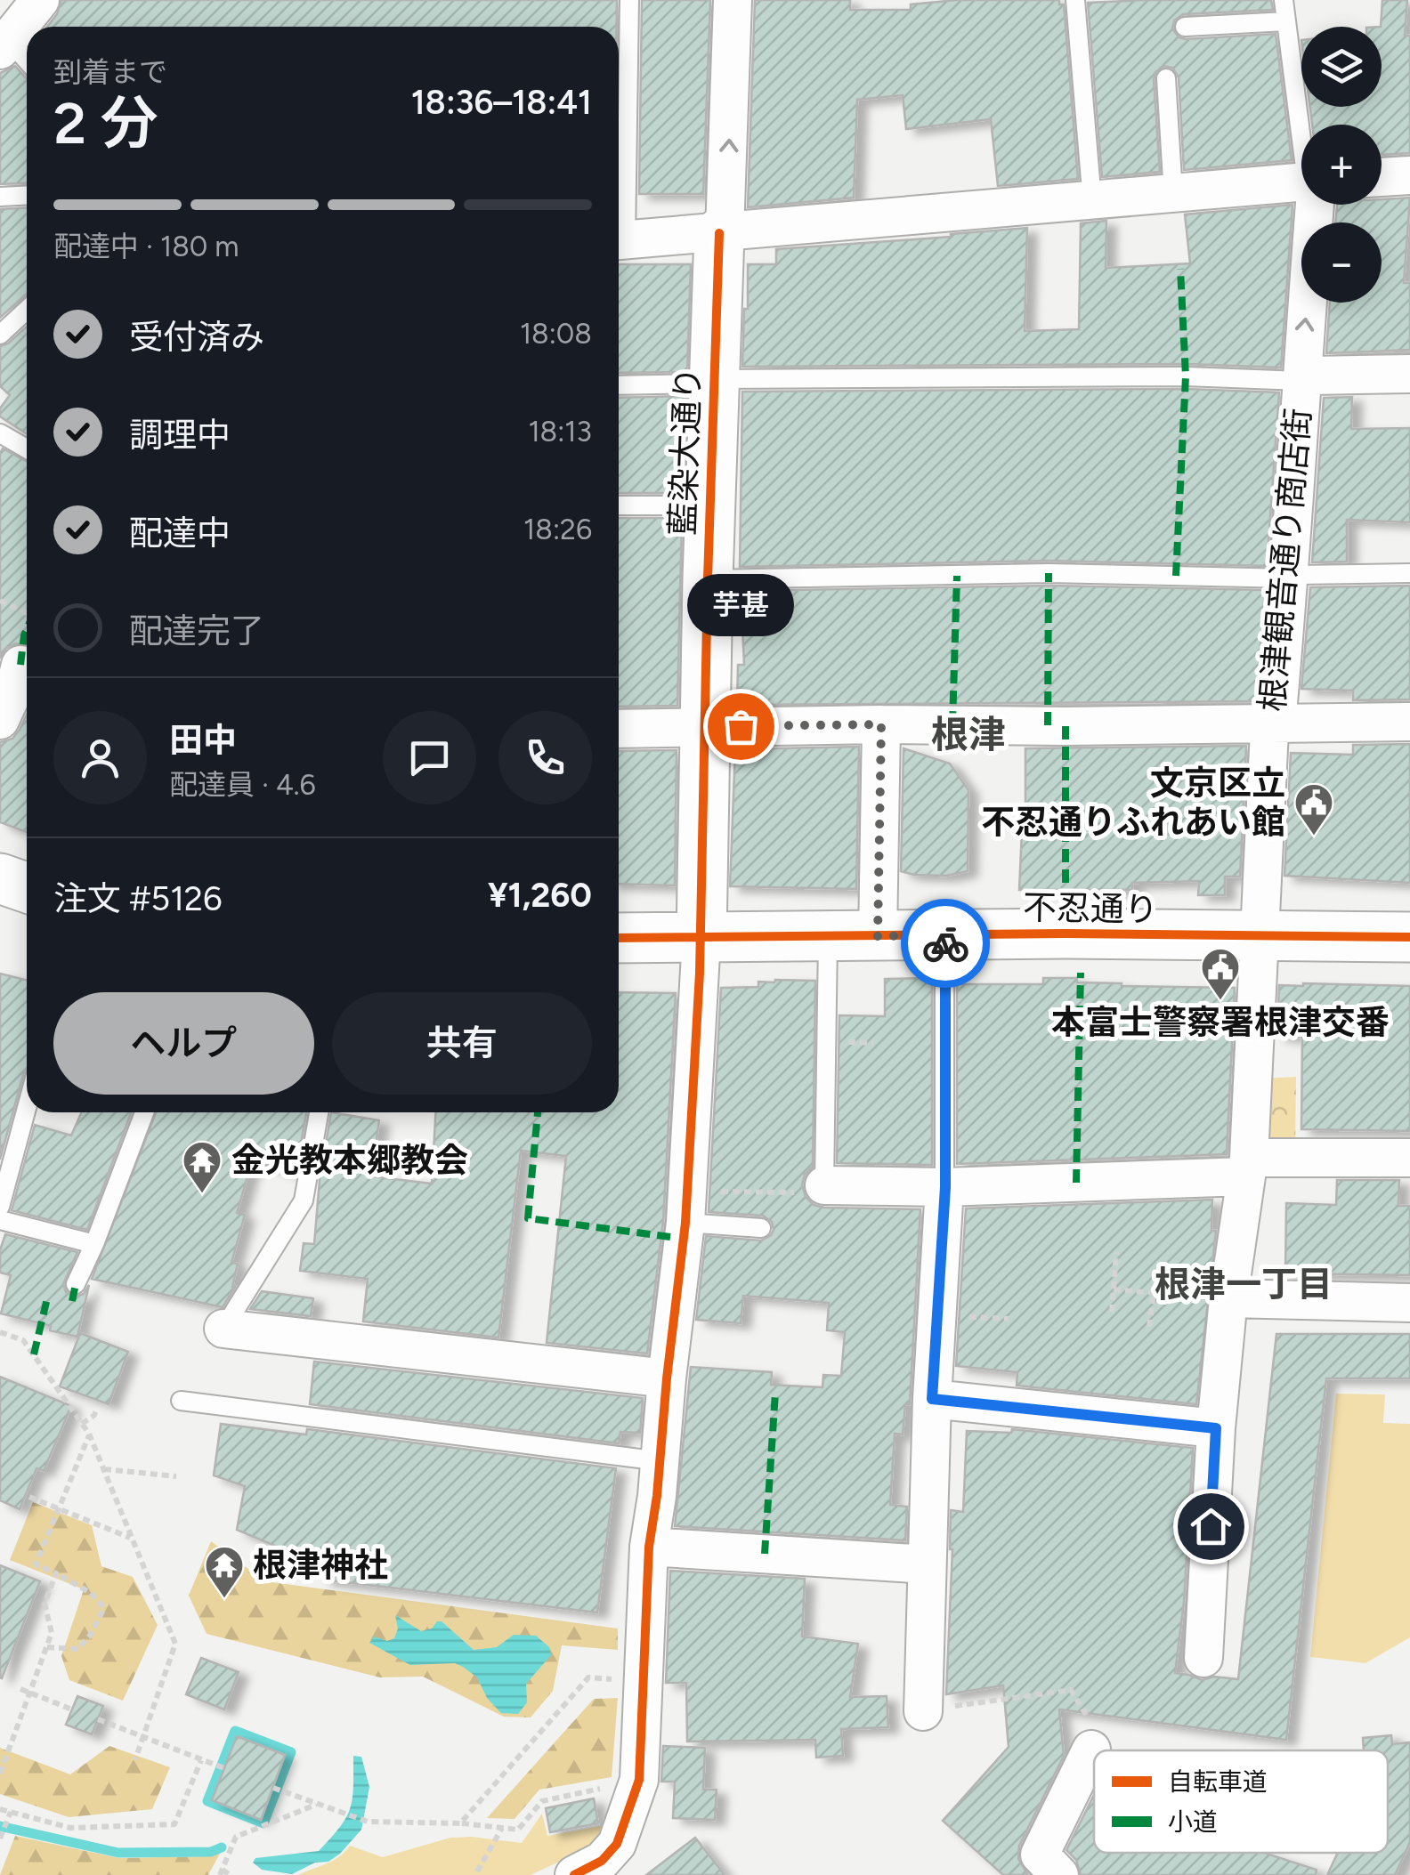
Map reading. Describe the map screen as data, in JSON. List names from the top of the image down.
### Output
{
  "streets": {
    "main road": ["藍染大通り", "不忍通り"],
    "street": ["根津観音通り商店街"]
  },
  "crossings": [
    ["藍染大通り", "不忍通り"],
    ["根津観音通り商店街", "不忍通り"]
  ],
  "districts": ["根津", "根津一丁目"],
  "places": {
    "other": ["芋甚"],
    "public building": ["文京区立 不忍通りふれあい館", "本富士警察署根津交番"],
    "temple": ["金光教本郷教会", "根津神社"]
  },
  "legend": ["自転車道", "小道"],
  "page": {
    "map_buttons": ["+", "−"],
    "heading": ["2 分", "到着まで", "18:36–18:41"],
    "panel": [
      "田中",
      "配達員 · 4.6",
      "注文 #5126",
      "¥1,260"
    ],
    "bar": "配達中 · 180 m",
    "list": [
      ["受付済み", "18:08"],
      ["調理中", "18:13"],
      ["配達中", "18:26"],
      "配達完了"
    ],
    "bubble": "芋甚",
    "buttons": ["ヘルプ", "共有"]
  }
}
